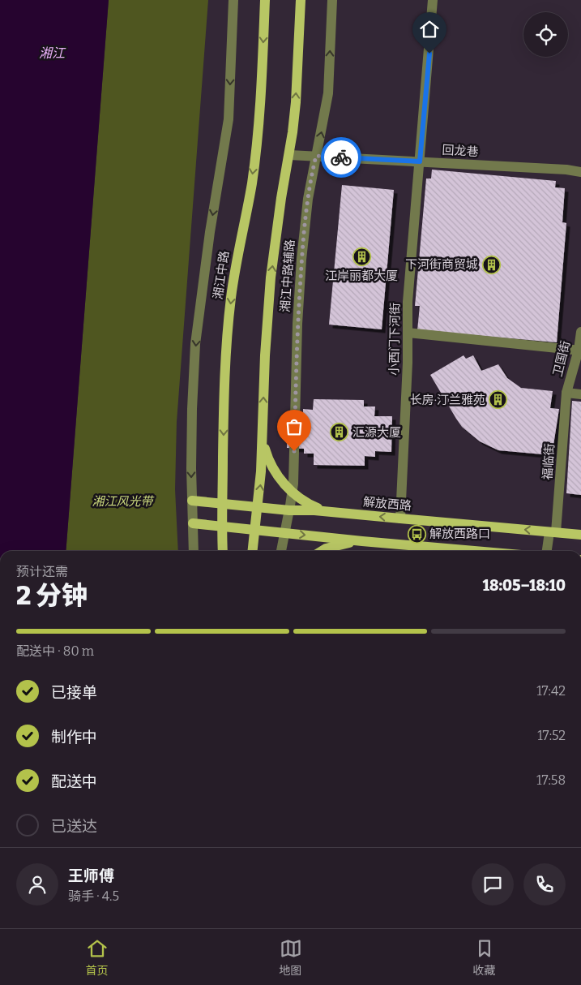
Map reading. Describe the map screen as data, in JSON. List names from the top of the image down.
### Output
{
  "streets": {
    "main road": ["湘江中路", "解放西路"],
    "street": [
      "回龙巷",
      "湘江中路辅路",
      "小西门下河街",
      "卫国街",
      "福临街"
    ]
  },
  "crossings": [
    ["回龙巷", "湘江中路辅路"],
    ["回龙巷", "小西门下河街"],
    ["湘江中路", "解放西路"],
    ["湘江中路辅路", "解放西路"],
    ["小西门下河街", "解放西路"],
    ["卫国街", "福临街"],
    ["福临街", "解放西路"]
  ],
  "water": ["湘江"],
  "parks": ["湘江风光带"],
  "places": {
    "building": [
      "江岸丽都大厦",
      "下河街商贸城",
      "长房·汀兰雅苑",
      "汇源大厦"
    ],
    "bus stop": ["解放西路口"]
  },
  "page": {
    "heading": ["2 分钟", "预计还需", "18:05–18:10"],
    "panel": ["王师傅", "骑手 · 4.5"],
    "bar": "配送中 · 80 m",
    "list": [
      ["已接单", "17:42"],
      ["制作中", "17:52"],
      ["配送中", "17:58"],
      "已送达"
    ],
    "tabs": ["首页", "地图", "收藏"]
  }
}
